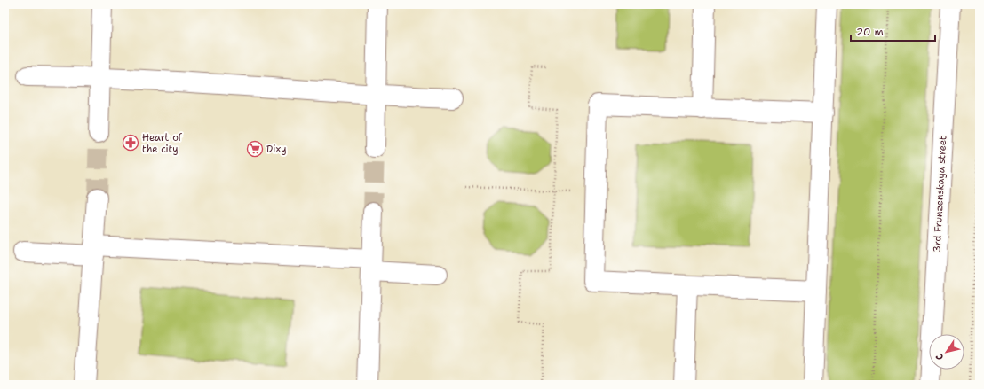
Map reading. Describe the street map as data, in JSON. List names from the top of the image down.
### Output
{
  "streets": {
    "street": ["3rd Frunzenskaya street"]
  },
  "places": {
    "pharmacy": ["Heart of the city"],
    "supermarket": ["Dixy"]
  },
  "scale_bar": "20 m",
  "north": "bottom left"
}
